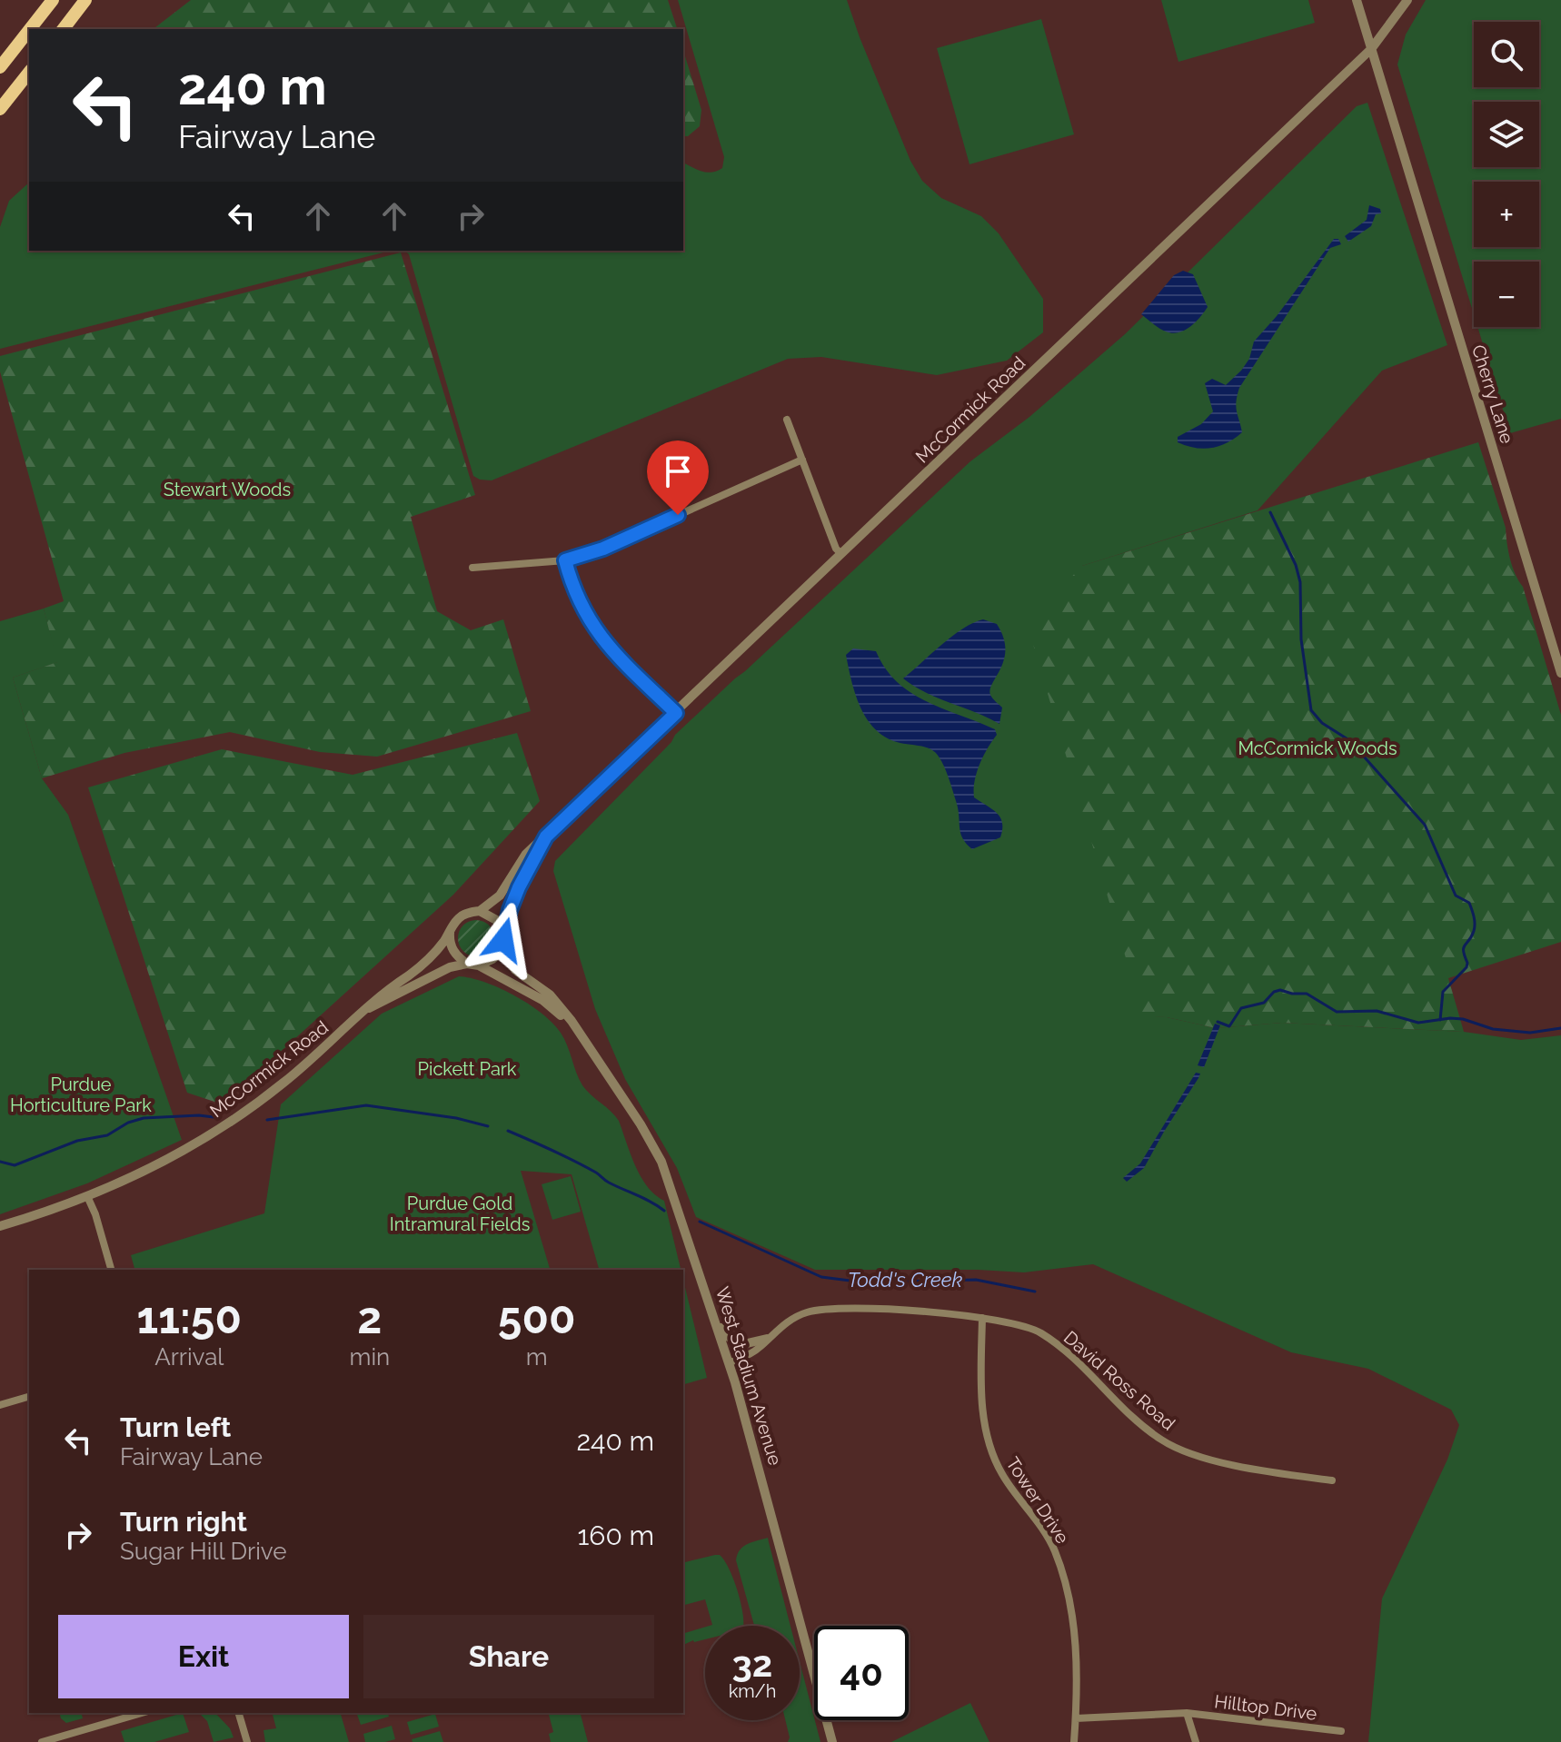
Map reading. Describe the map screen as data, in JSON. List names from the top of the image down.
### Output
{
  "streets": {
    "street": [
      "Cherry Lane",
      "McCormick Road",
      "West Stadium Avenue",
      "David Ross Road",
      "Tower Drive",
      "Hilltop Drive"
    ]
  },
  "crossings": [
    ["Cherry Lane", "McCormick Road"],
    ["McCormick Road", "West Stadium Avenue"],
    ["West Stadium Avenue", "David Ross Road"],
    ["David Ross Road", "Tower Drive"],
    ["Tower Drive", "Hilltop Drive"]
  ],
  "water": ["Todd's Creek"],
  "parks": [
    "Stewart Woods",
    "McCormick Woods",
    "Pickett Park",
    "Purdue Horticulture Park",
    "Purdue Gold Intramural Fields"
  ],
  "page": {
    "map_buttons": ["+", "−"],
    "turn": ["240 m", "Fairway Lane"],
    "eta": [
      "11:50",
      "Arrival",
      "2",
      "min",
      "500",
      "m"
    ],
    "list": [
      {
        "name": "Turn left",
        "note": "Fairway Lane",
        "value": "240 m"
      },
      {
        "name": "Turn right",
        "note": "Sugar Hill Drive",
        "value": "160 m"
      }
    ],
    "buttons": ["Exit", "Share"],
    "speed": "32 km/h",
    "limit": "40"
  }
}
